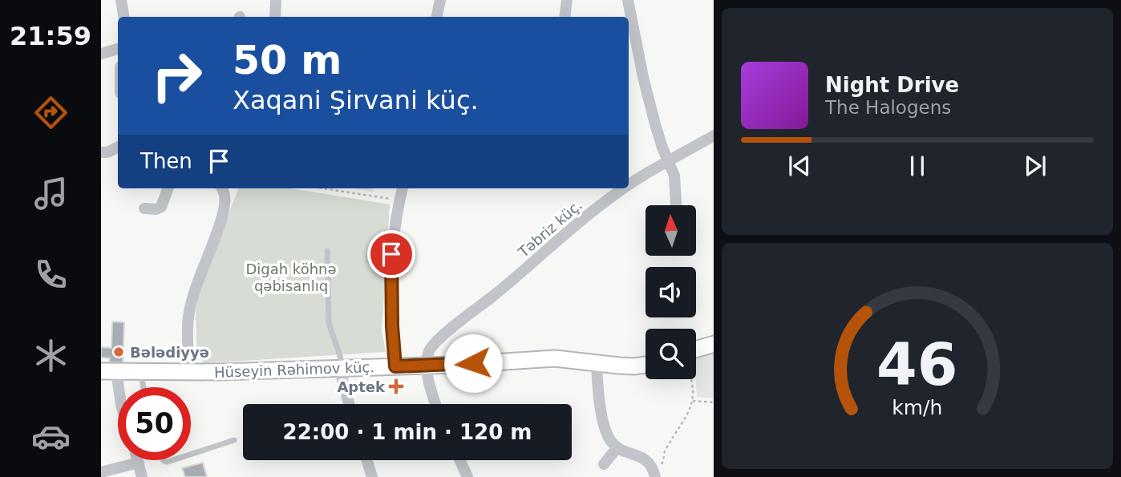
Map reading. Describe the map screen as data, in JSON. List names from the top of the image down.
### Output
{
  "streets": {
    "main road": ["Hüseyin Rəhimov küç."],
    "street": ["Təbriz küç."]
  },
  "crossings": [
    ["Təbriz küç.", "Hüseyin Rəhimov küç."]
  ],
  "parks": ["Digah köhnə qəbisanlıq"],
  "places": {
    "other": ["Bələdiyyə"],
    "health": ["Aptek"]
  },
  "north": "top",
  "page": {
    "tabs": "21:59",
    "turn": ["50 m", "Xaqani Şirvani küç."],
    "song": ["Night Drive", "The Halogens"],
    "then": "Then",
    "limit": "50",
    "trip": "22:00 · 1 min · 120 m",
    "gauge": ["46", "km/h"]
  }
}
